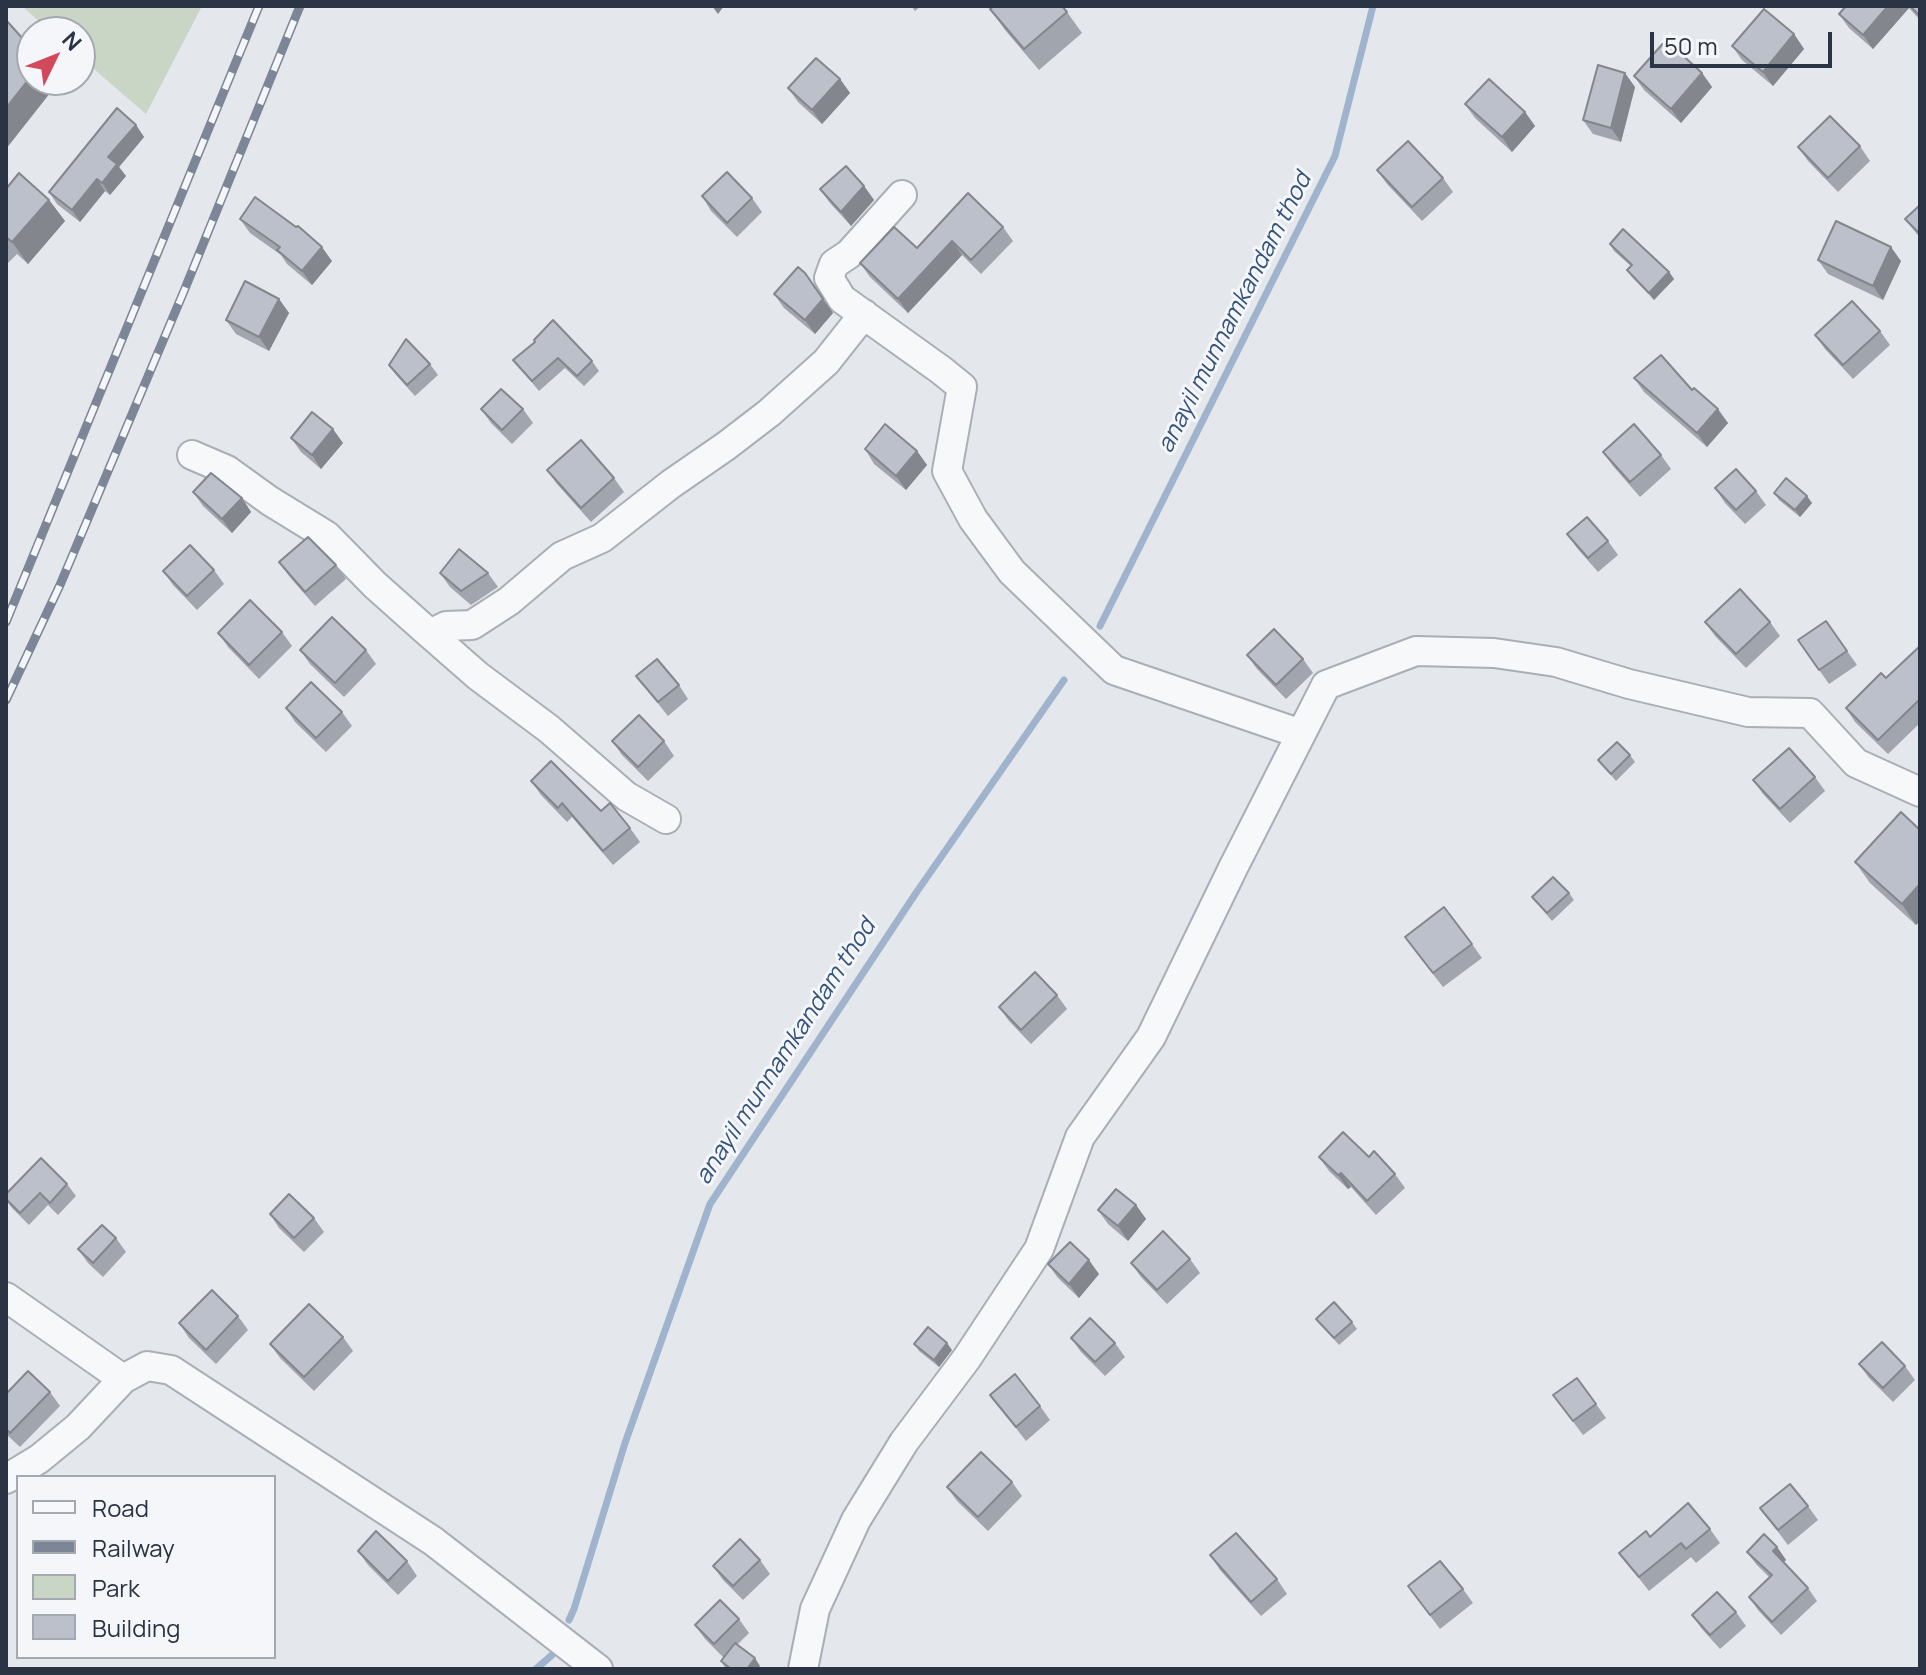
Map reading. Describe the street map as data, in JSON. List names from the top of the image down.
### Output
{
  "water": ["anayil munnamkandam thod"],
  "legend": [
    "Road",
    "Railway",
    "Park",
    "Building"
  ],
  "scale_bar": "50 m",
  "north": "top right"
}
